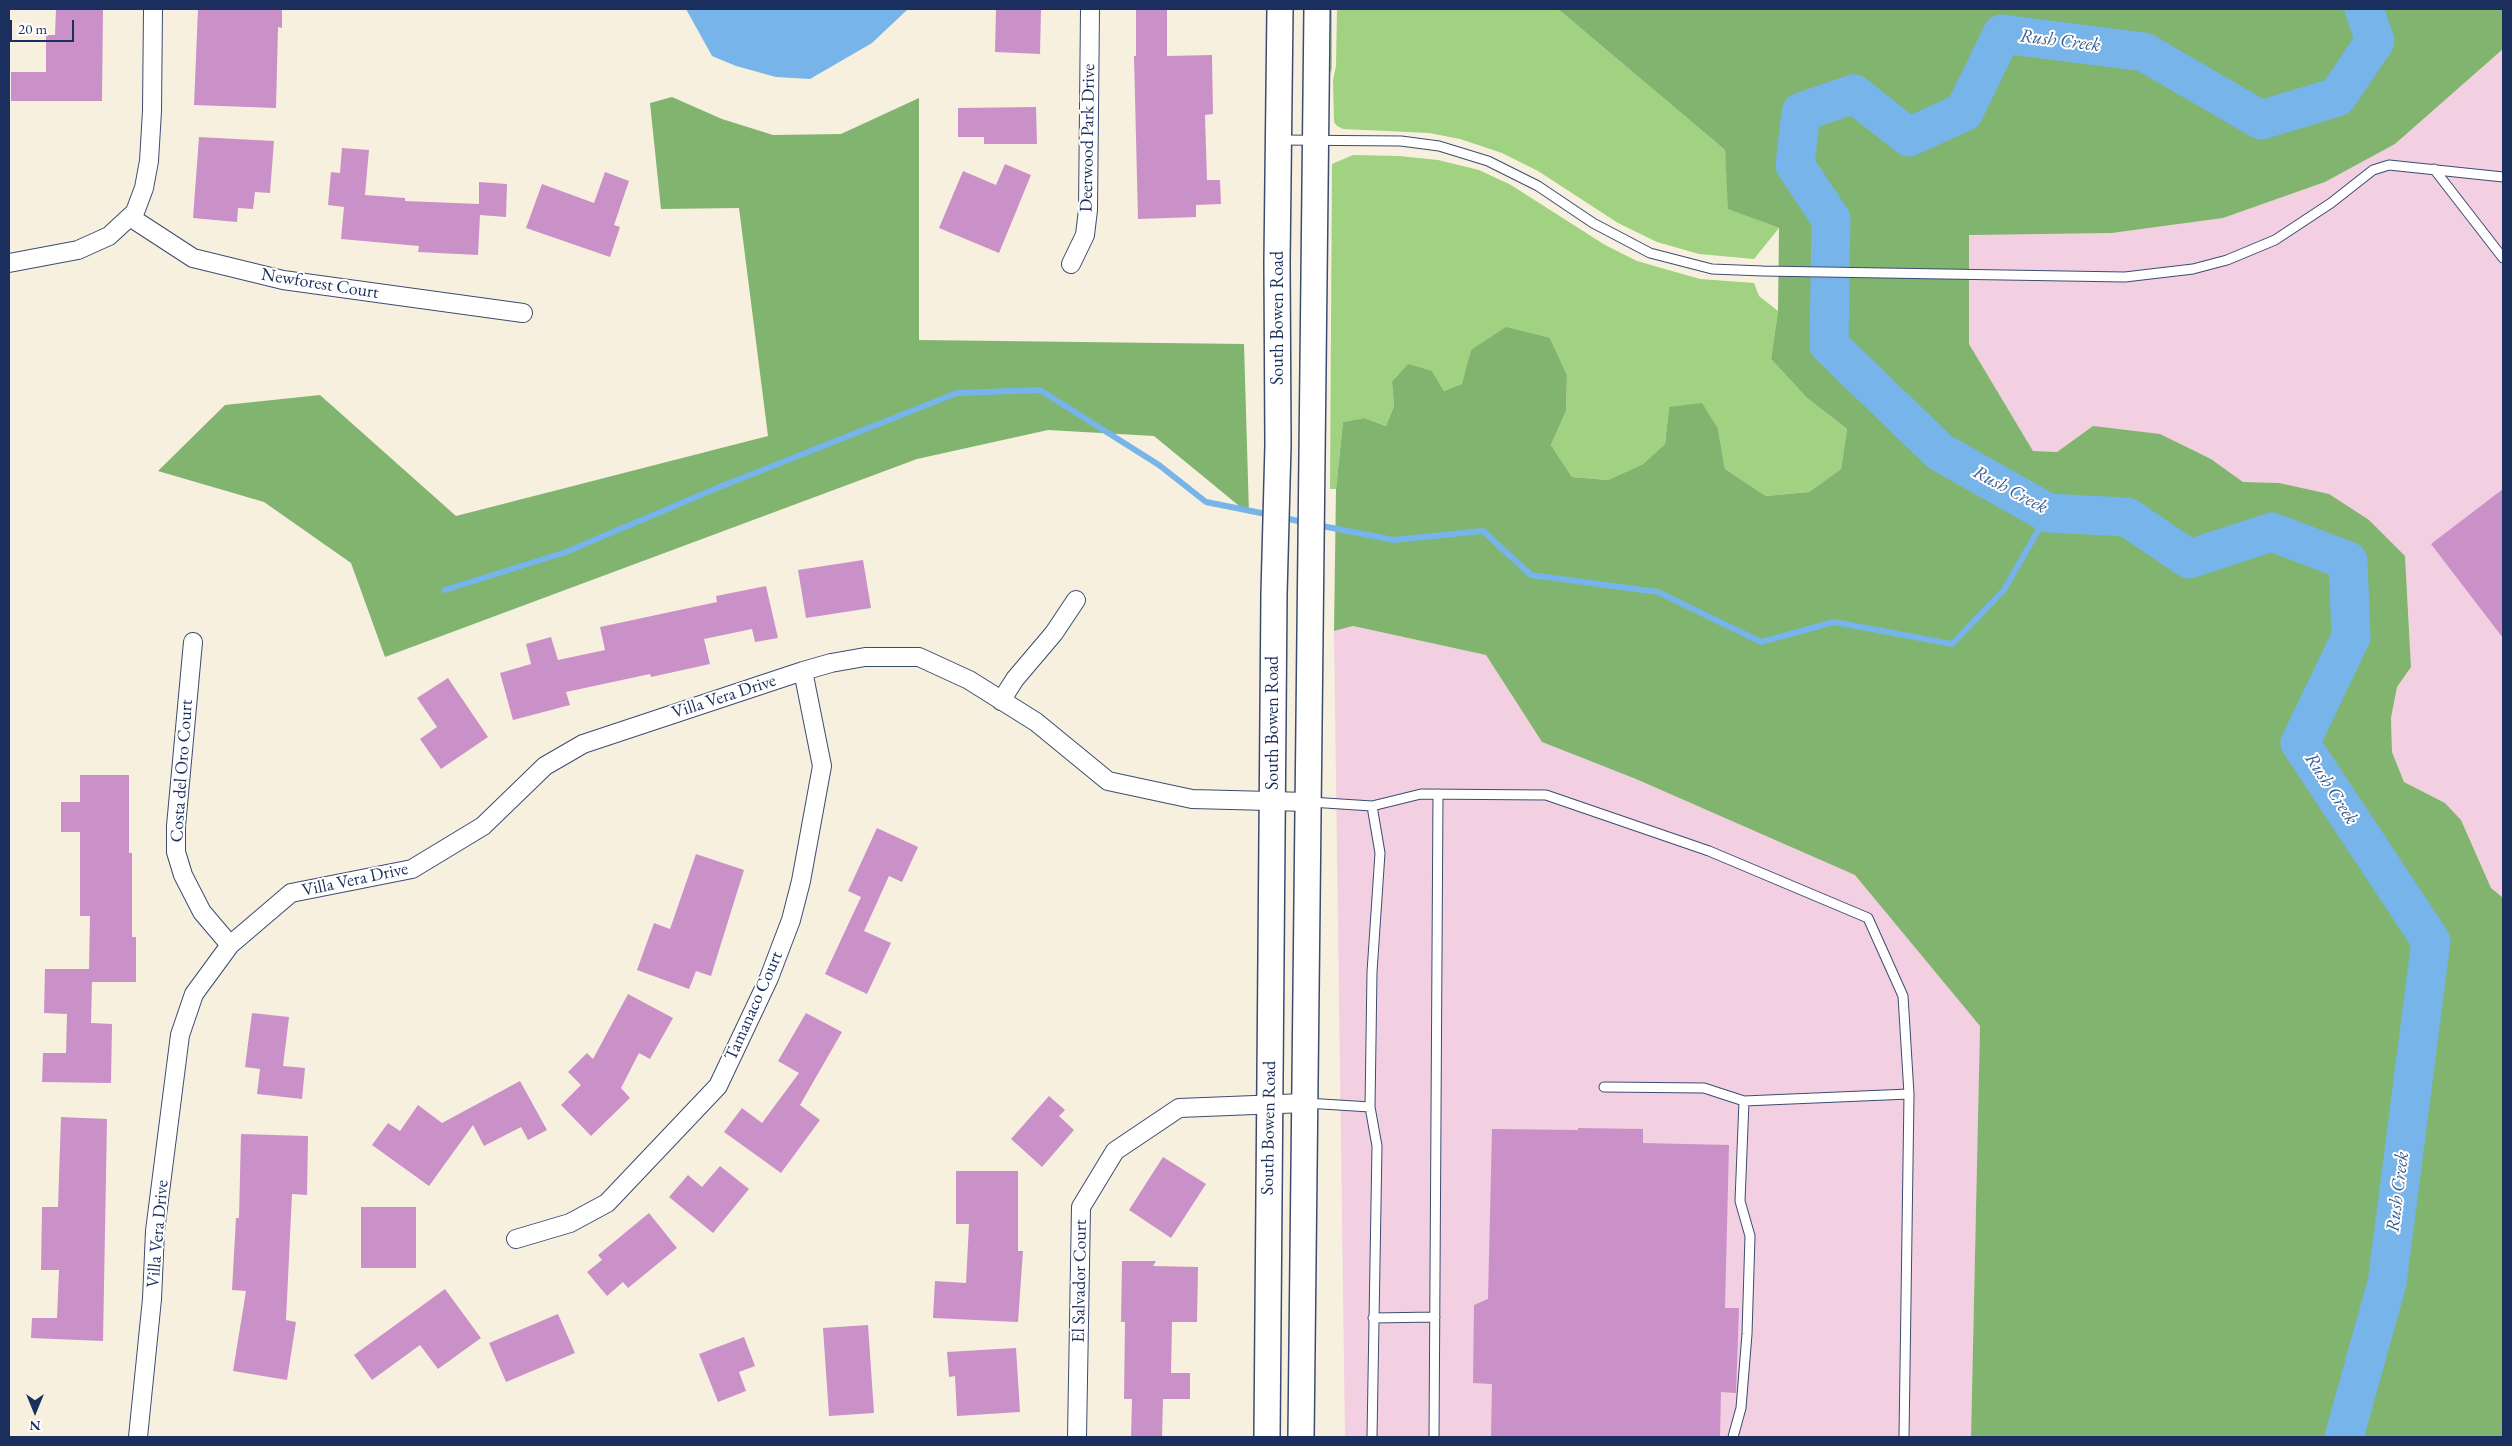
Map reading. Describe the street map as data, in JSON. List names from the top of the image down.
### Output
{
  "streets": {
    "main road": ["South Bowen Road"],
    "street": [
      "Deerwood Park Drive",
      "Newforest Court",
      "Villa Vera Drive",
      "Costa del Oro Court",
      "Tamanaco Court",
      "El Salvador Court"
    ]
  },
  "crossings": [
    ["South Bowen Road", "Villa Vera Drive"],
    ["South Bowen Road", "El Salvador Court"],
    ["Villa Vera Drive", "Costa del Oro Court"],
    ["Villa Vera Drive", "Tamanaco Court"]
  ],
  "water": ["Rush Creek"],
  "scale_bar": "20 m",
  "north": "bottom"
}
